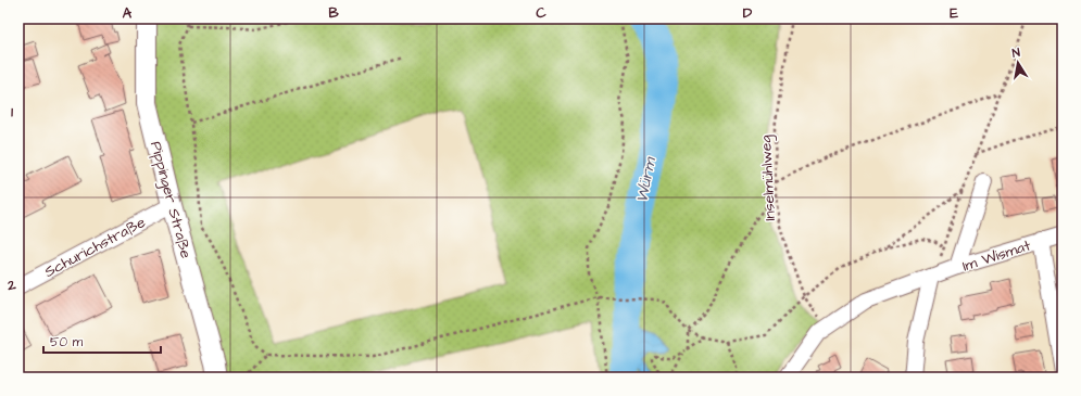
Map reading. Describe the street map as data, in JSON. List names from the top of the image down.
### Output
{
  "streets": {
    "main road": ["Pippinger Straße"],
    "street": ["Schurichstraße", "Im Wismat"],
    "path": ["Inselmühlweg"]
  },
  "crossings": [
    ["Inselmühlweg", "Im Wismat"],
    ["Pippinger Straße", "Schurichstraße"]
  ],
  "water": ["Würm"],
  "scale_bar": "50 m",
  "north": "top",
  "grid": {
    "columns": [
      "A",
      "B",
      "C",
      "D",
      "E"
    ],
    "rows": ["1", "2"]
  }
}
